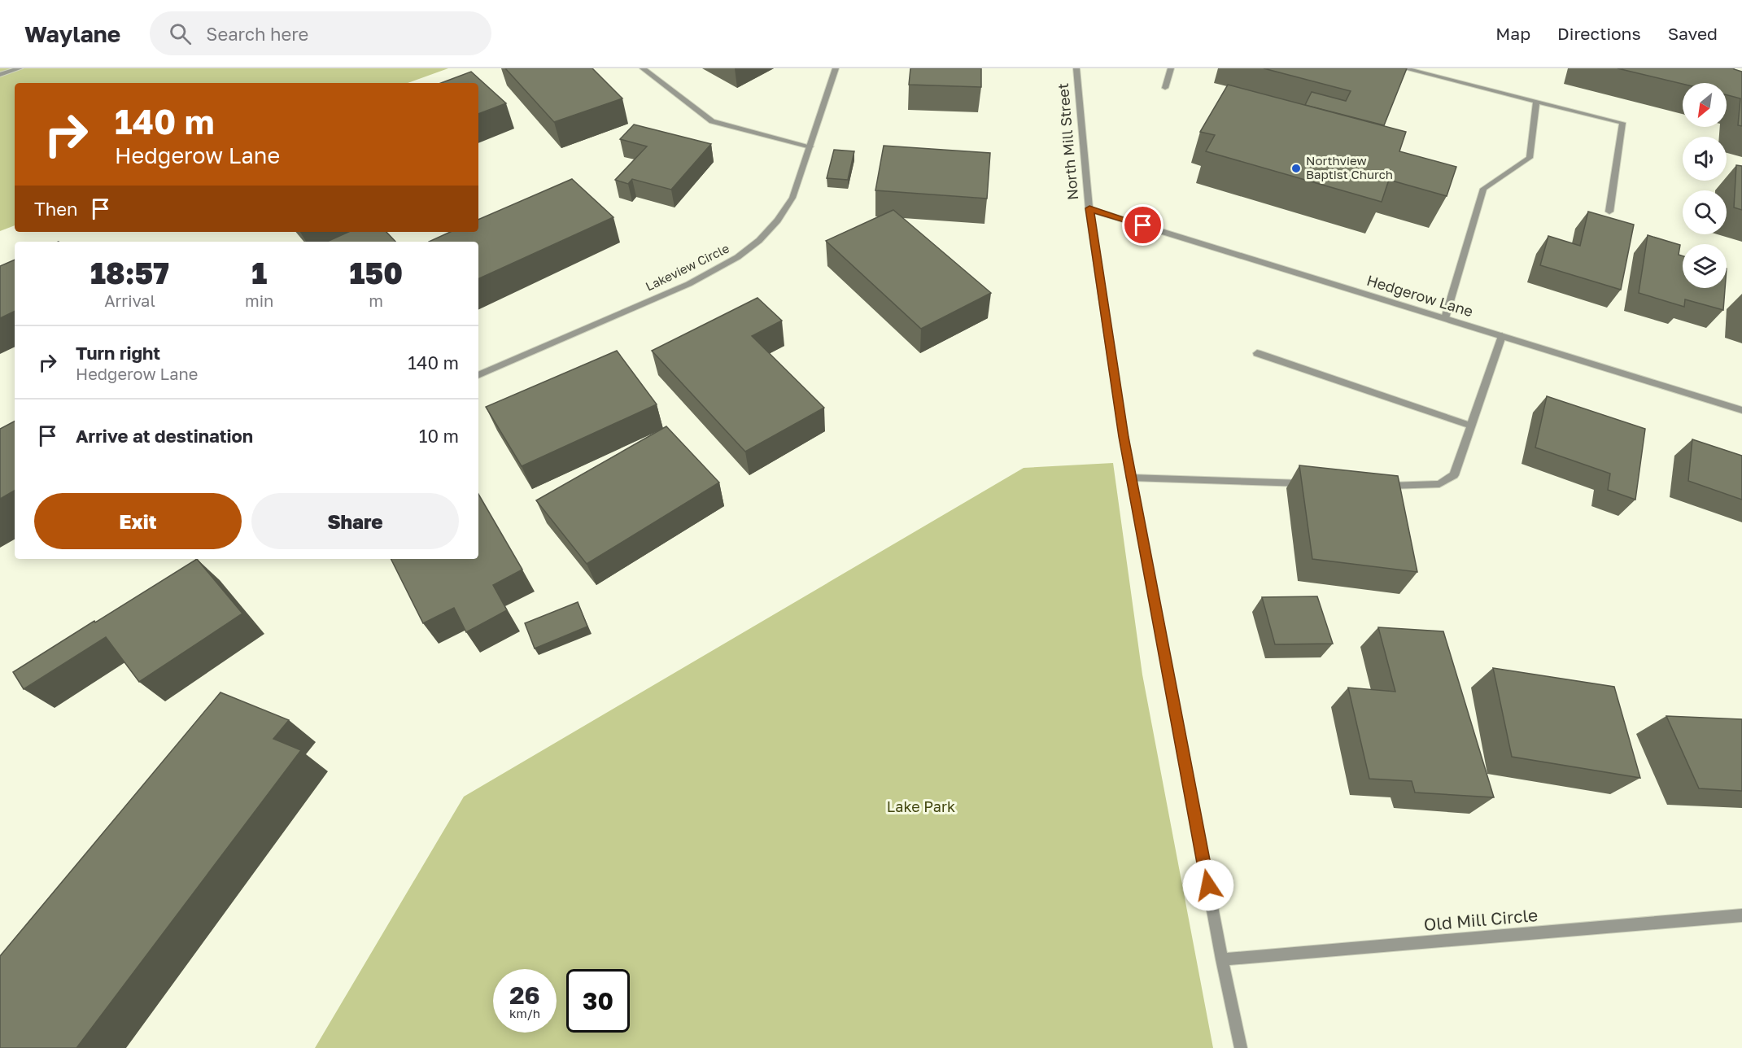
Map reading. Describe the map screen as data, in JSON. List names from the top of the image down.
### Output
{
  "streets": {
    "street": [
      "North Mill Street",
      "Lakeview Circle",
      "Hedgerow Lane",
      "Old Mill Circle"
    ]
  },
  "crossings": [
    ["North Mill Street", "Hedgerow Lane"],
    ["North Mill Street", "Old Mill Circle"]
  ],
  "parks": ["Lake Park"],
  "places": ["Northview Baptist Church"],
  "north": "bottom left",
  "page": {
    "header": "Waylane",
    "search": "Search here",
    "nav": ["Map", "Directions", "Saved"],
    "turn": ["140 m", "Hedgerow Lane"],
    "then": "Then",
    "eta": [
      "18:57",
      "Arrival",
      "1",
      "min",
      "150",
      "m"
    ],
    "list": [
      {
        "name": "Turn right",
        "note": "Hedgerow Lane",
        "value": "140 m"
      },
      {
        "name": "Arrive at destination",
        "value": "10 m"
      }
    ],
    "buttons": ["Exit", "Share"],
    "speed": "26 km/h",
    "limit": "30"
  }
}
